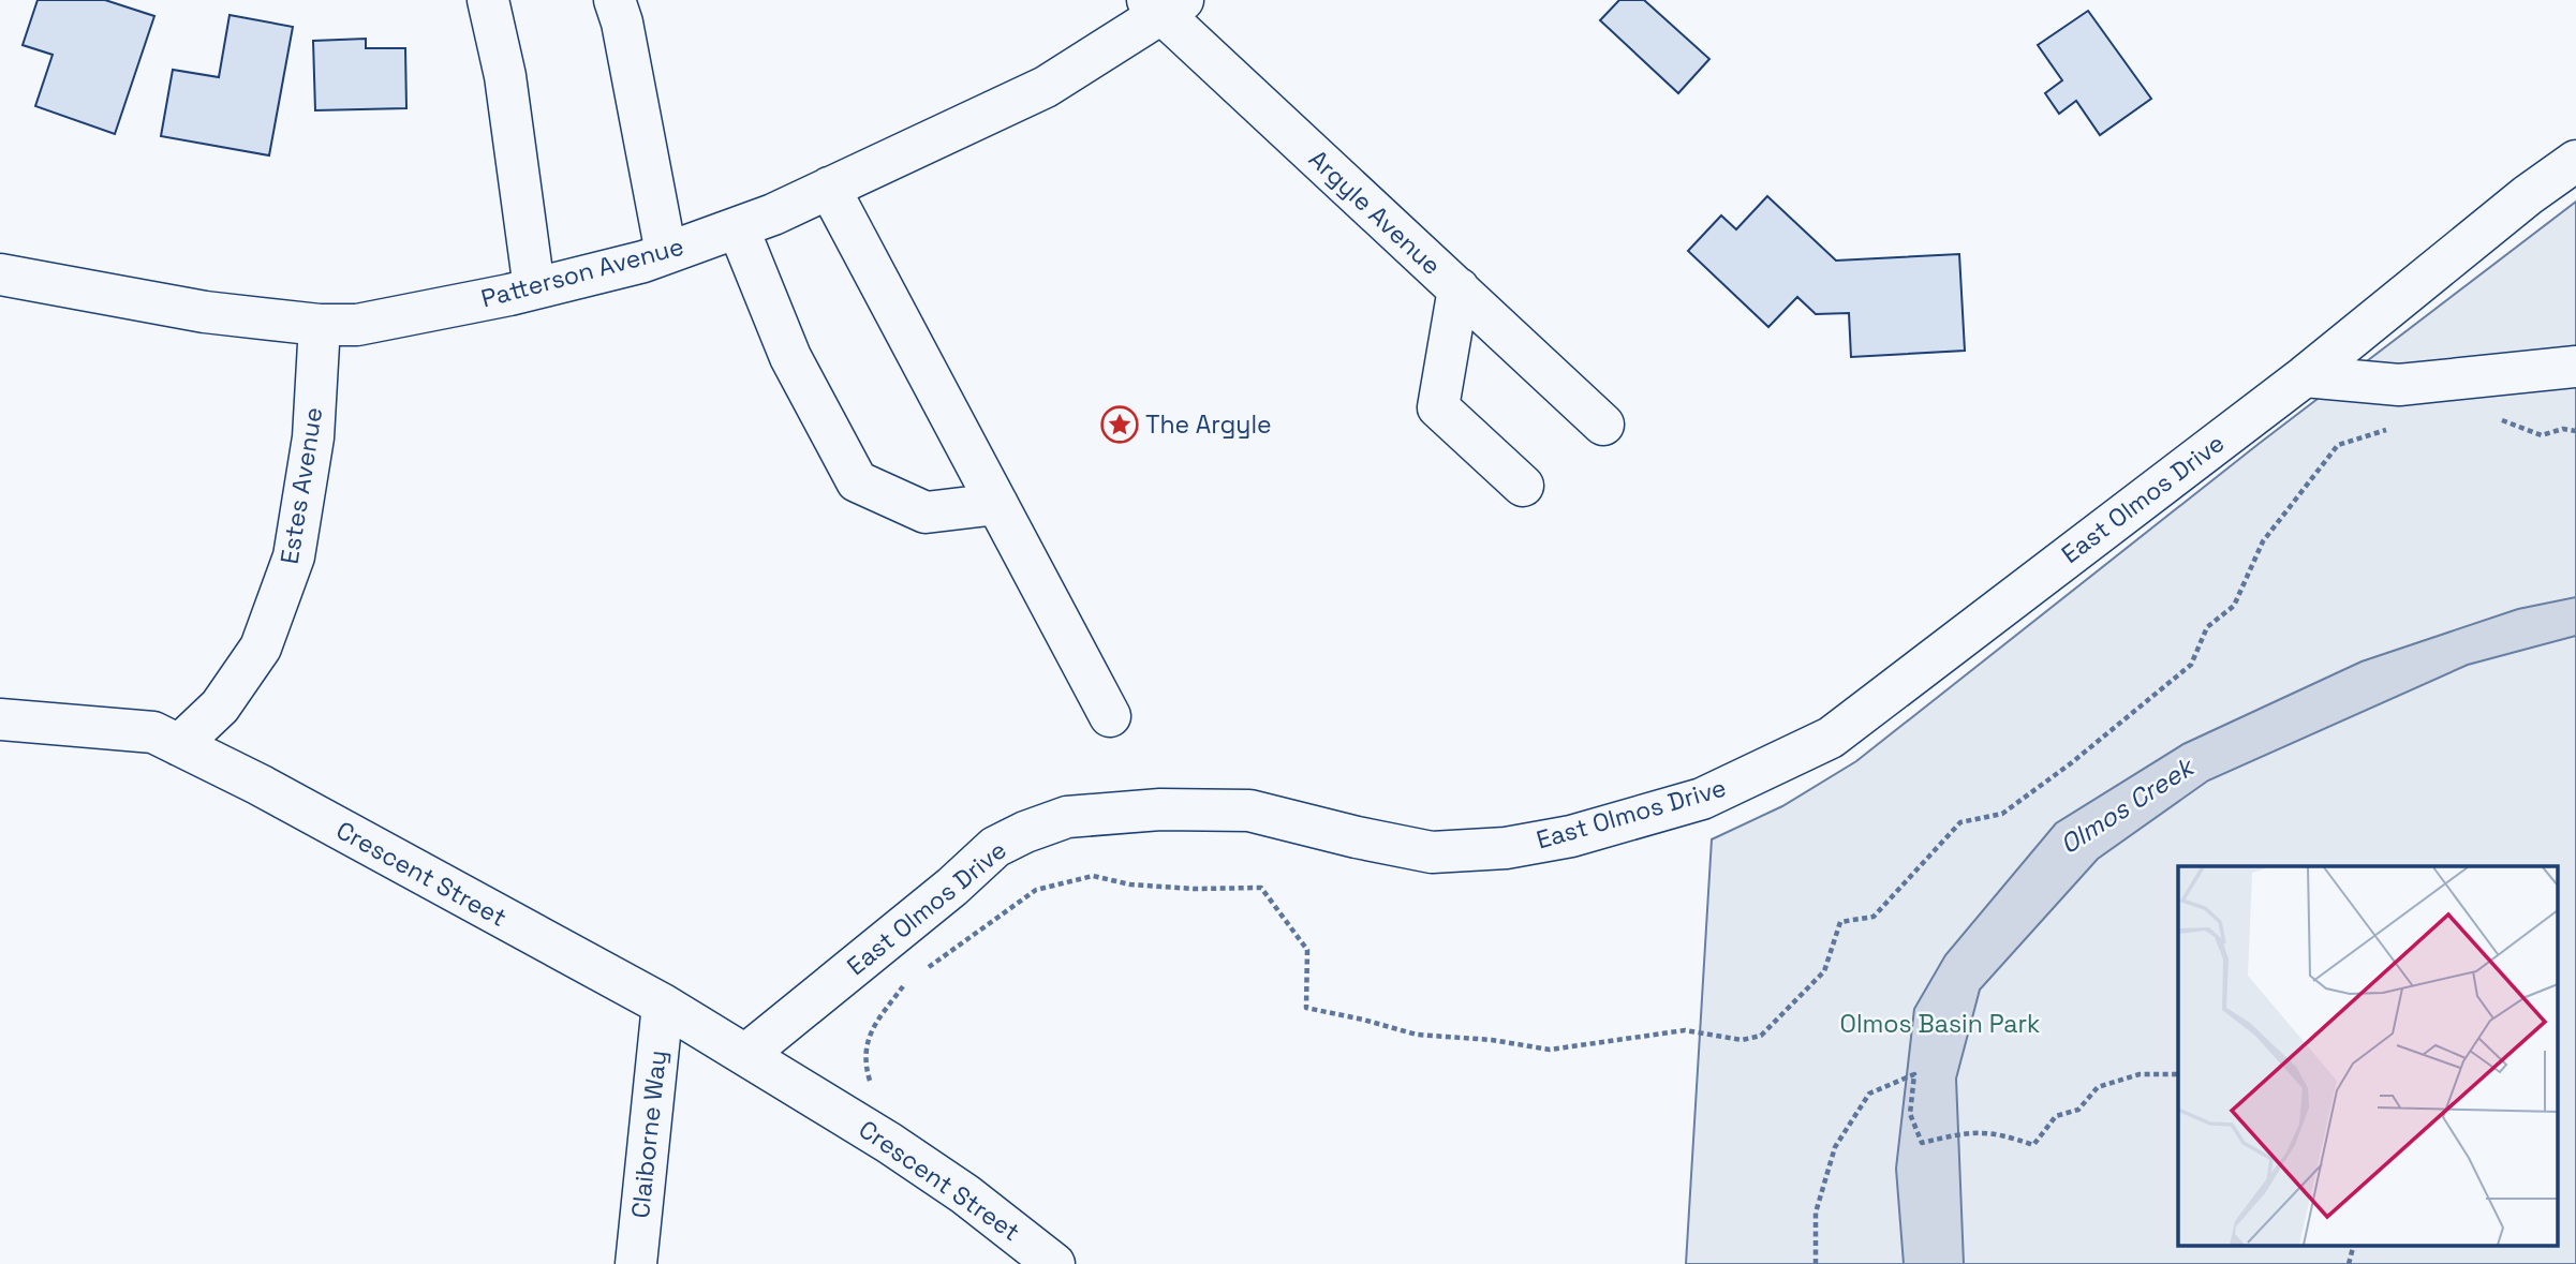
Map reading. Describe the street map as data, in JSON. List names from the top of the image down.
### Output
{
  "streets": {
    "street": [
      "Argyle Avenue",
      "Patterson Avenue",
      "Estes Avenue",
      "East Olmos Drive",
      "Crescent Street",
      "Claiborne Way"
    ]
  },
  "crossings": [
    ["Argyle Avenue", "Patterson Avenue"],
    ["Patterson Avenue", "Estes Avenue"],
    ["Estes Avenue", "Crescent Street"],
    ["East Olmos Drive", "Crescent Street"],
    ["Crescent Street", "Claiborne Way"]
  ],
  "water": ["Olmos Creek"],
  "parks": ["Olmos Basin Park"],
  "places": {
    "place": ["The Argyle"]
  }
}
